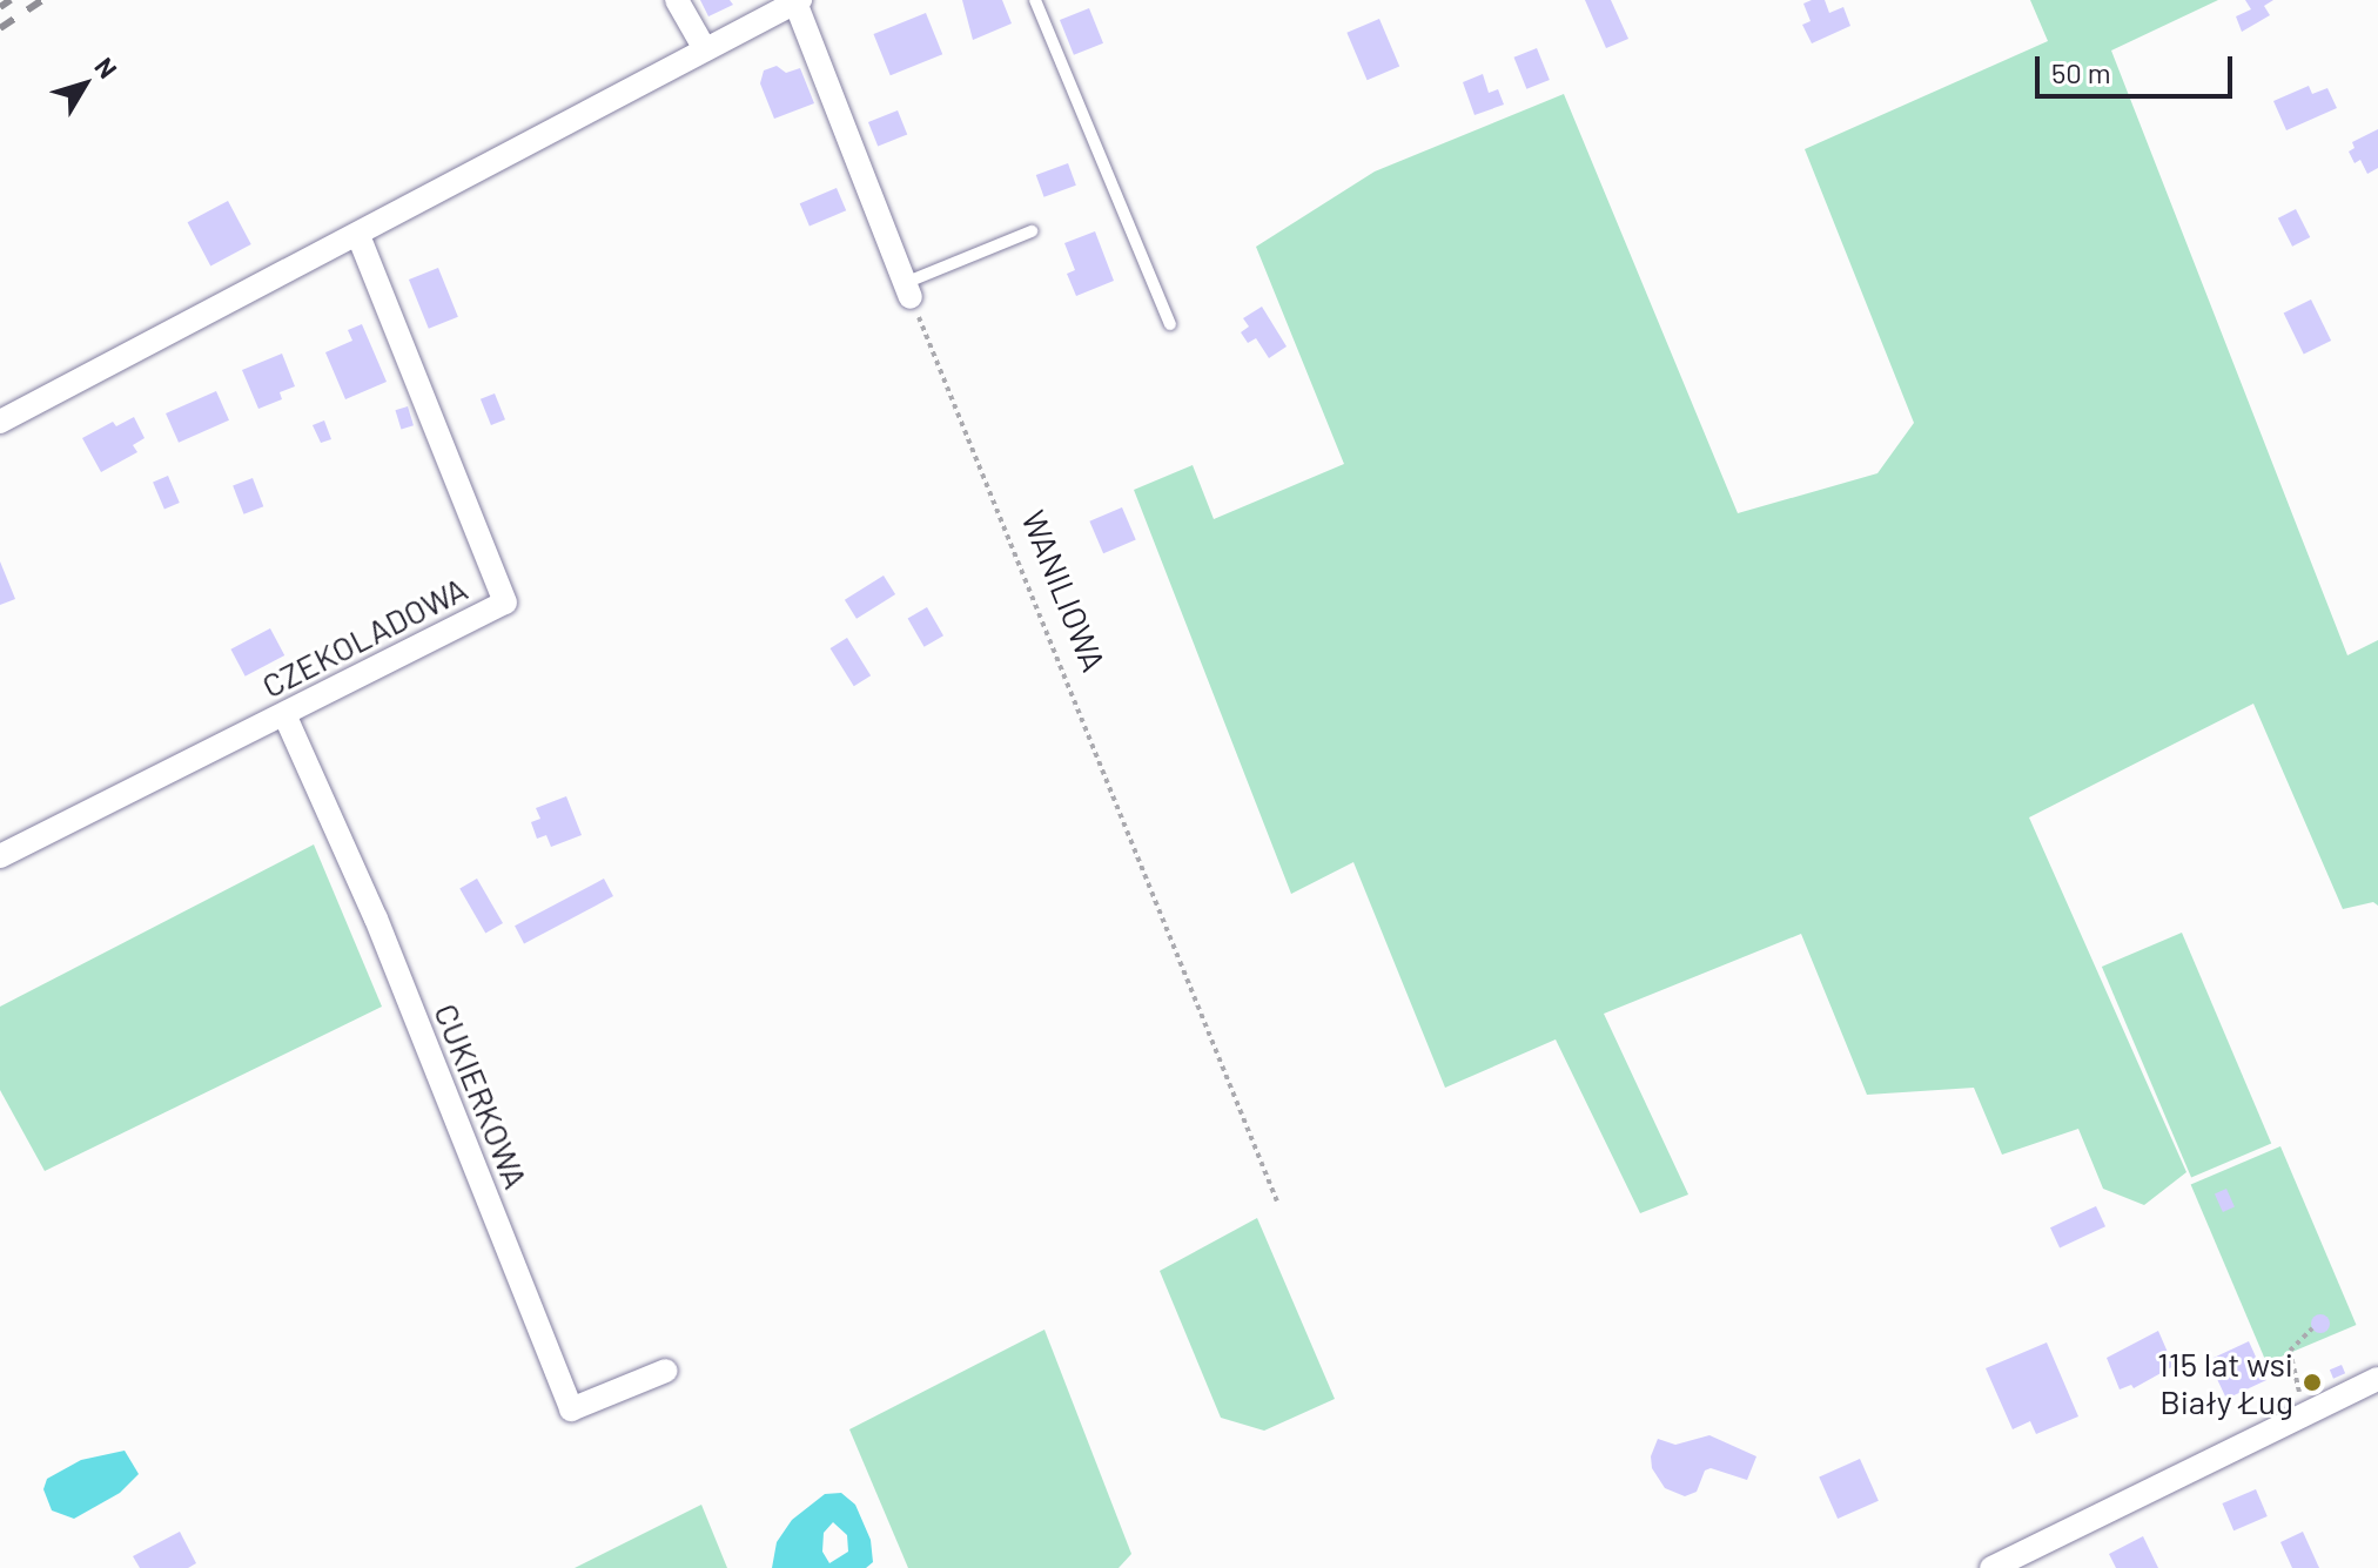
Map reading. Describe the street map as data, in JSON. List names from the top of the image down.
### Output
{
  "streets": {
    "street": ["CZEKOLADOWA", "CUKIERKOWA"],
    "path": ["WANILIOWA"]
  },
  "crossings": [
    ["CZEKOLADOWA", "CUKIERKOWA"]
  ],
  "places": ["115 lat wsi Biały Ług"],
  "scale_bar": "50 m",
  "north": "top right"
}
